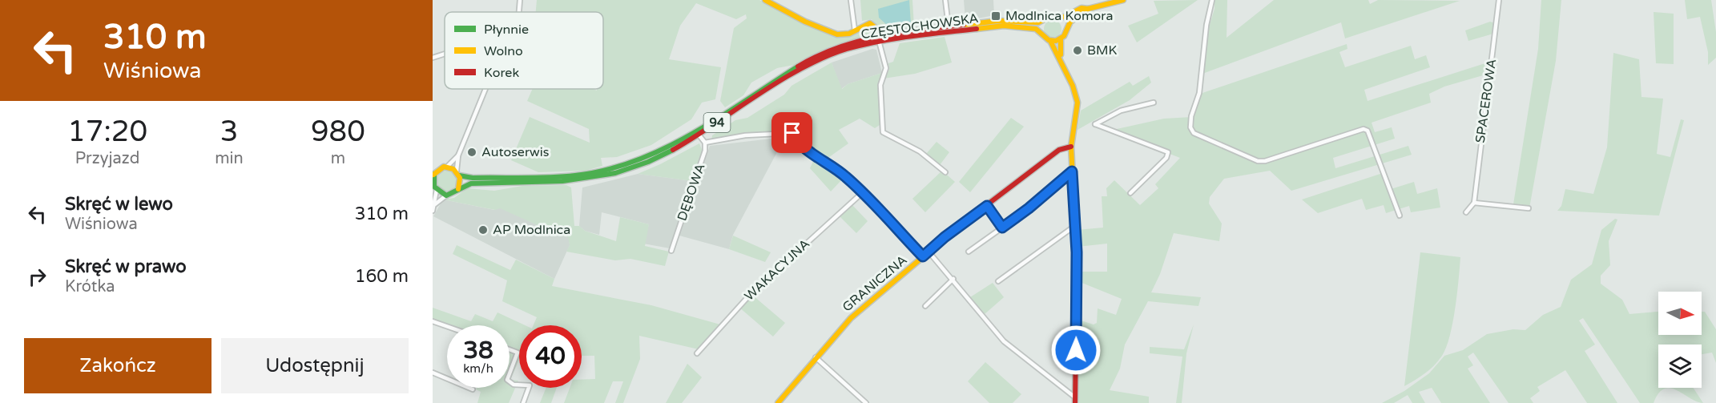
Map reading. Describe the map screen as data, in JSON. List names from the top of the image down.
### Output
{
  "streets": {
    "main road": ["CZĘSTOCHOWSKA", "94", "GRANICZNA"],
    "street": ["SPACEROWA", "DĘBOWA", "WAKACYJNA"]
  },
  "crossings": [
    ["CZĘSTOCHOWSKA", "94"]
  ],
  "places": {
    "transit": ["Modlnica Komora"],
    "other": ["BMK", "Autoserwis", "AP Modlnica"]
  },
  "legend": ["Płynnie", "Wolno", "Korek"],
  "north": "right",
  "page": {
    "turn": ["310 m", "Wiśniowa"],
    "eta": [
      "17:20",
      "Przyjazd",
      "3",
      "min",
      "980",
      "m"
    ],
    "list": [
      {
        "name": "Skręć w lewo",
        "note": "Wiśniowa",
        "value": "310 m"
      },
      {
        "name": "Skręć w prawo",
        "note": "Krótka",
        "value": "160 m"
      }
    ],
    "speed": "38 km/h",
    "limit": "40",
    "buttons": ["Zakończ", "Udostępnij"]
  }
}
